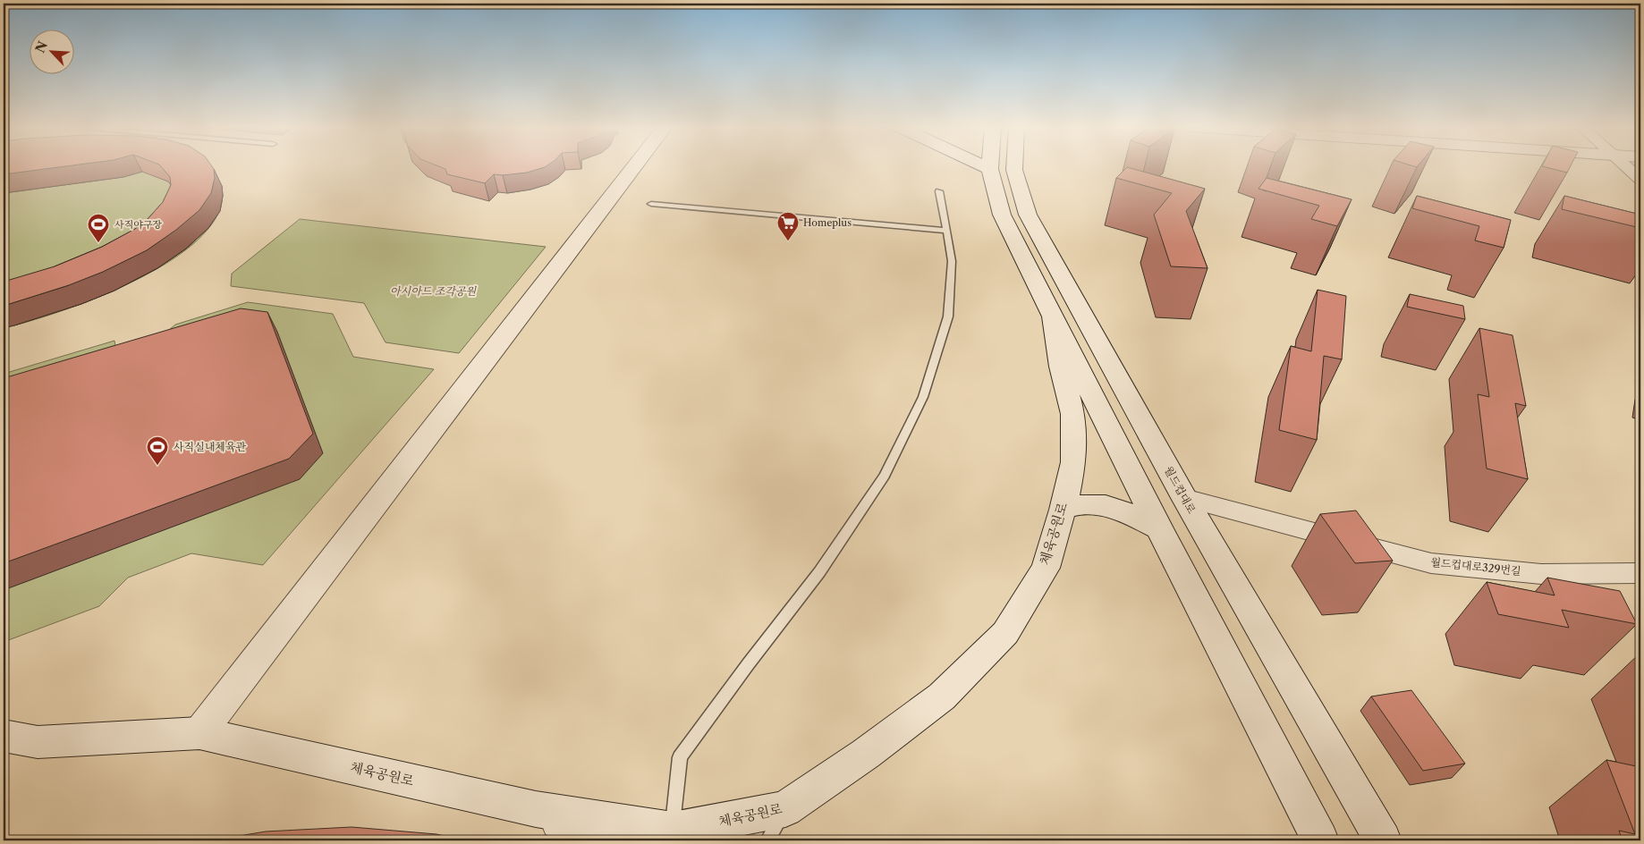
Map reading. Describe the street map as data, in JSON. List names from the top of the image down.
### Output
{
  "streets": {
    "main road": ["월드컵대로", "체육공원로"],
    "street": ["월드컵대로329번길"]
  },
  "crossings": [
    ["월드컵대로", "월드컵대로329번길"]
  ],
  "parks": ["아시아드 조각공원"],
  "places": {
    "supermarket": ["Homeplus"],
    "sports": ["사직야구장", "사직실내체육관"]
  },
  "north": "top left"
}
